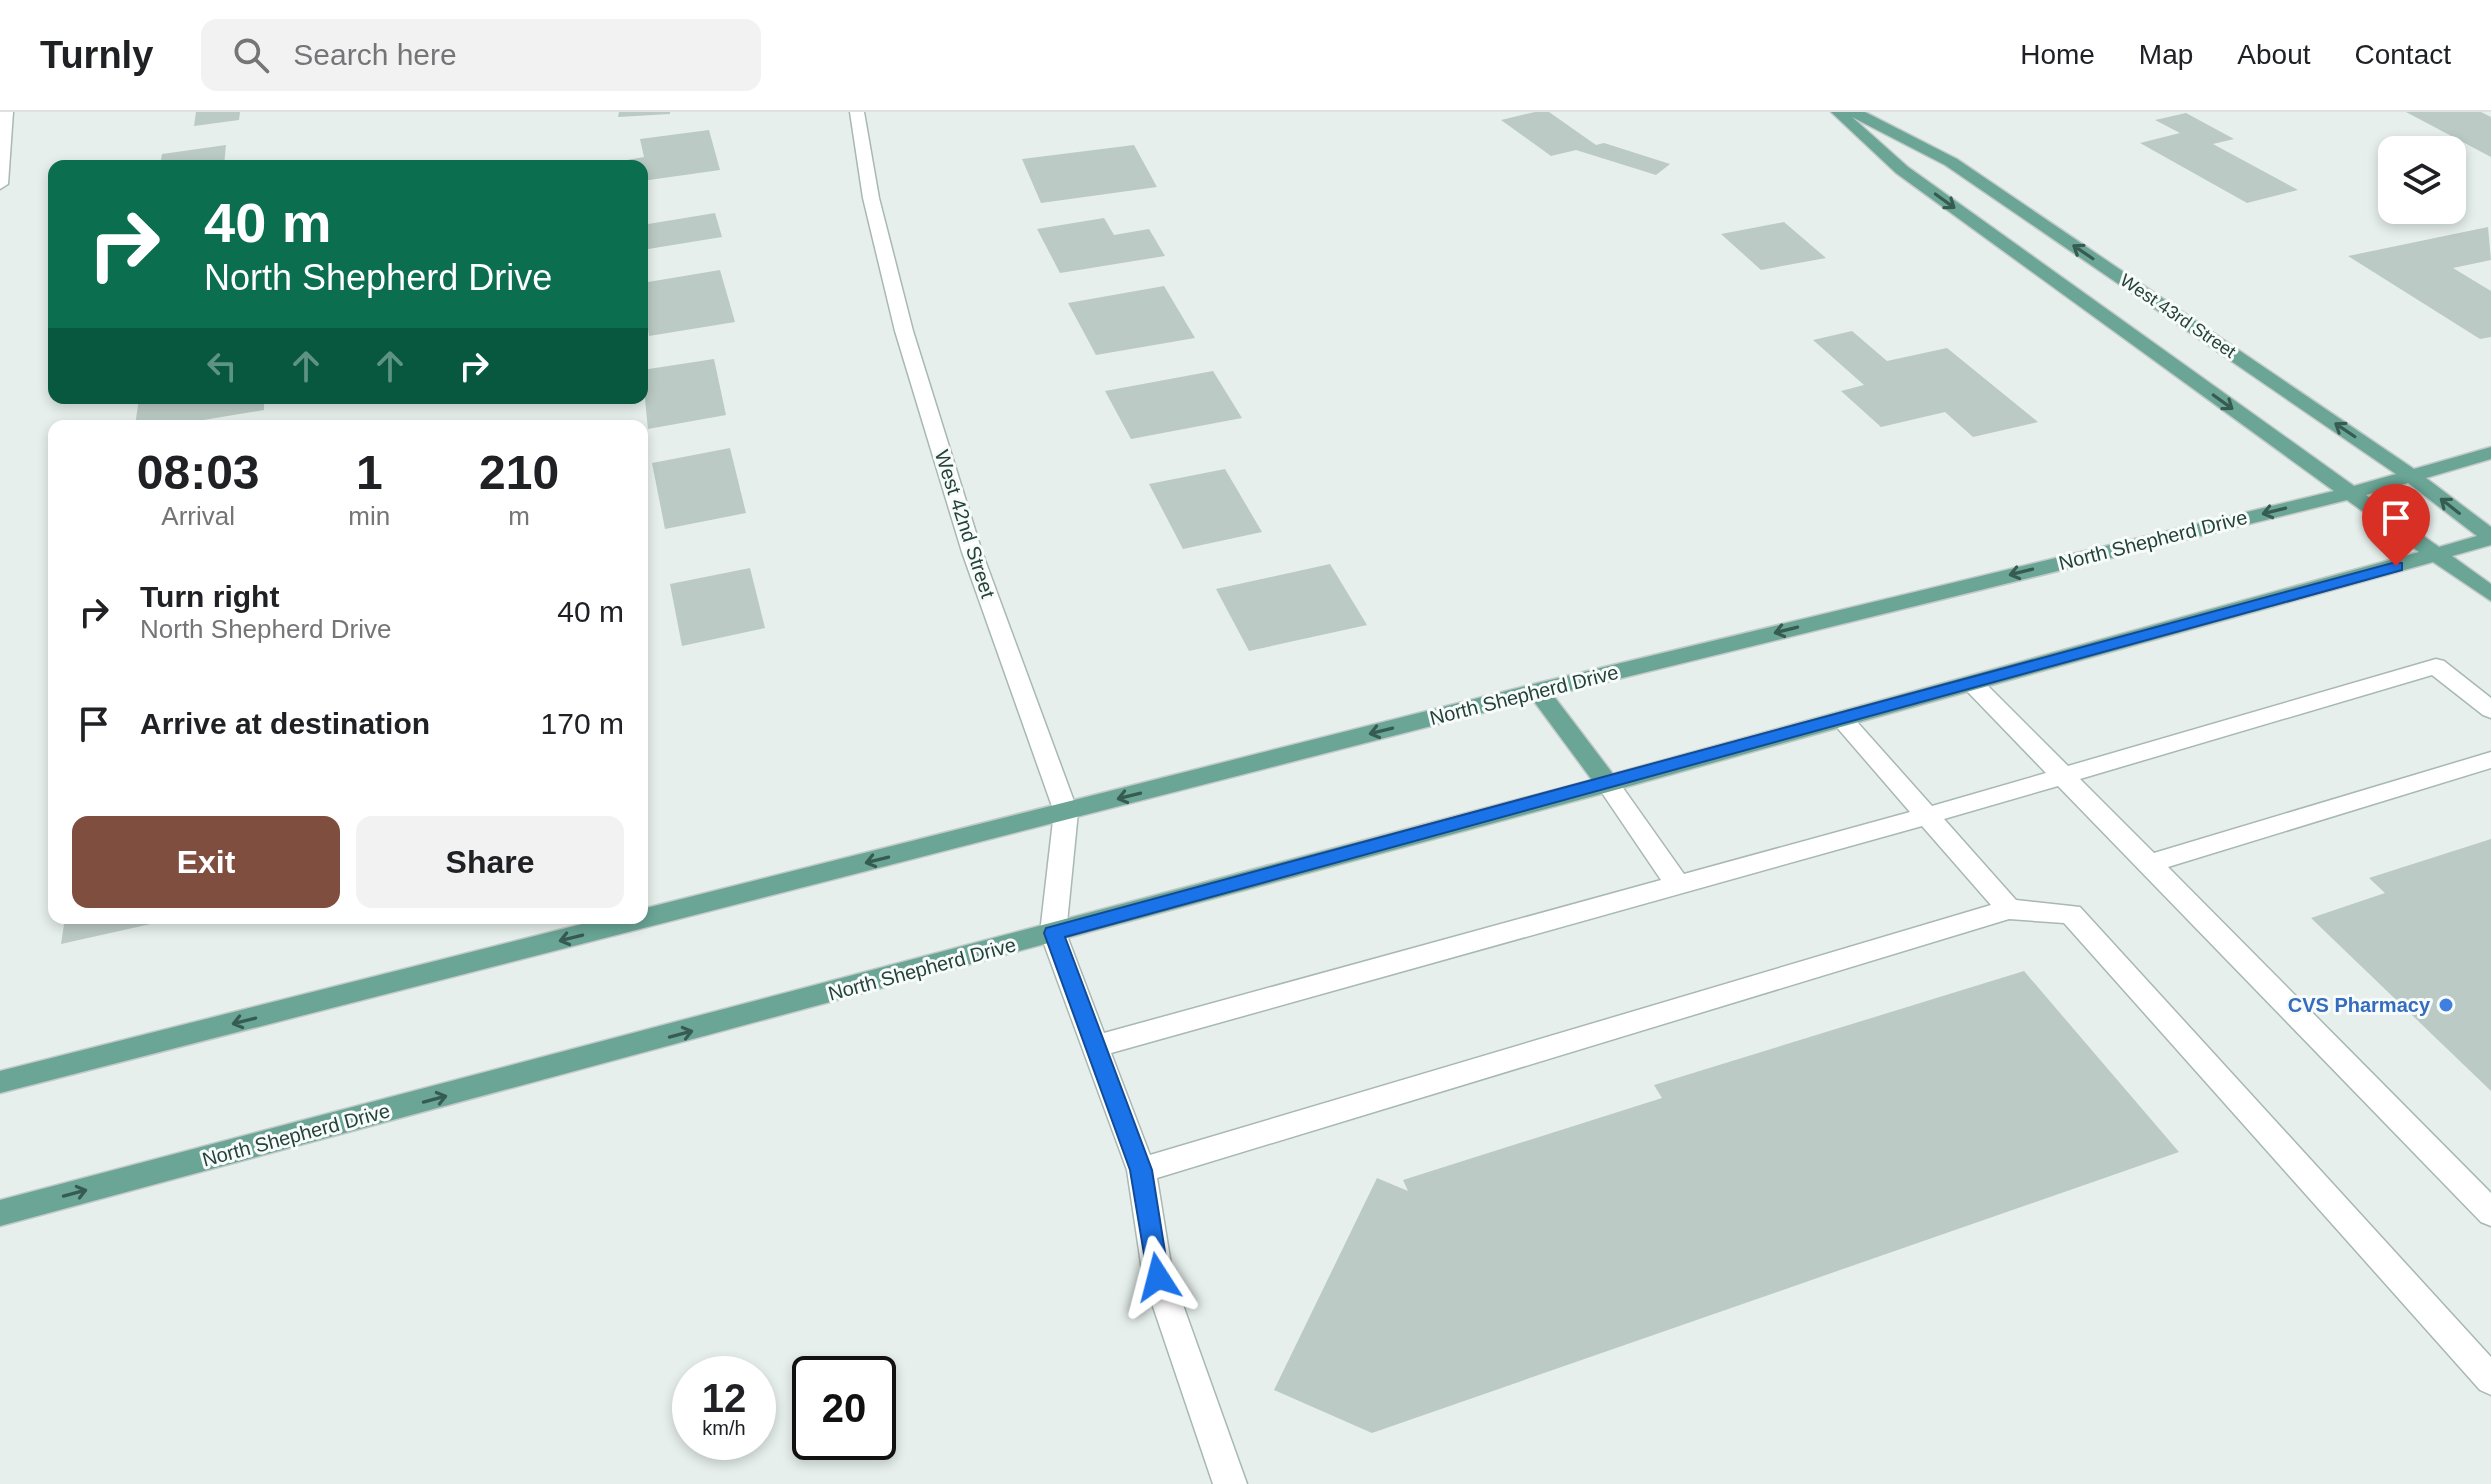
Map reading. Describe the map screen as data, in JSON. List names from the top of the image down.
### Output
{
  "streets": {
    "main road": ["West 43rd Street", "North Shepherd Drive"],
    "street": ["West 42nd Street"]
  },
  "crossings": [
    ["West 43rd Street", "North Shepherd Drive"],
    ["West 42nd Street", "North Shepherd Drive"]
  ],
  "places": ["CVS Pharmacy"],
  "page": {
    "header": "Turnly",
    "search": "Search here",
    "nav": [
      "Home",
      "Map",
      "About",
      "Contact"
    ],
    "turn": ["40 m", "North Shepherd Drive"],
    "eta": [
      "08:03",
      "Arrival",
      "1",
      "min",
      "210",
      "m"
    ],
    "list": [
      {
        "name": "Turn right",
        "note": "North Shepherd Drive",
        "value": "40 m"
      },
      {
        "name": "Arrive at destination",
        "value": "170 m"
      }
    ],
    "buttons": ["Exit", "Share"],
    "speed": "12 km/h",
    "limit": "20"
  }
}
